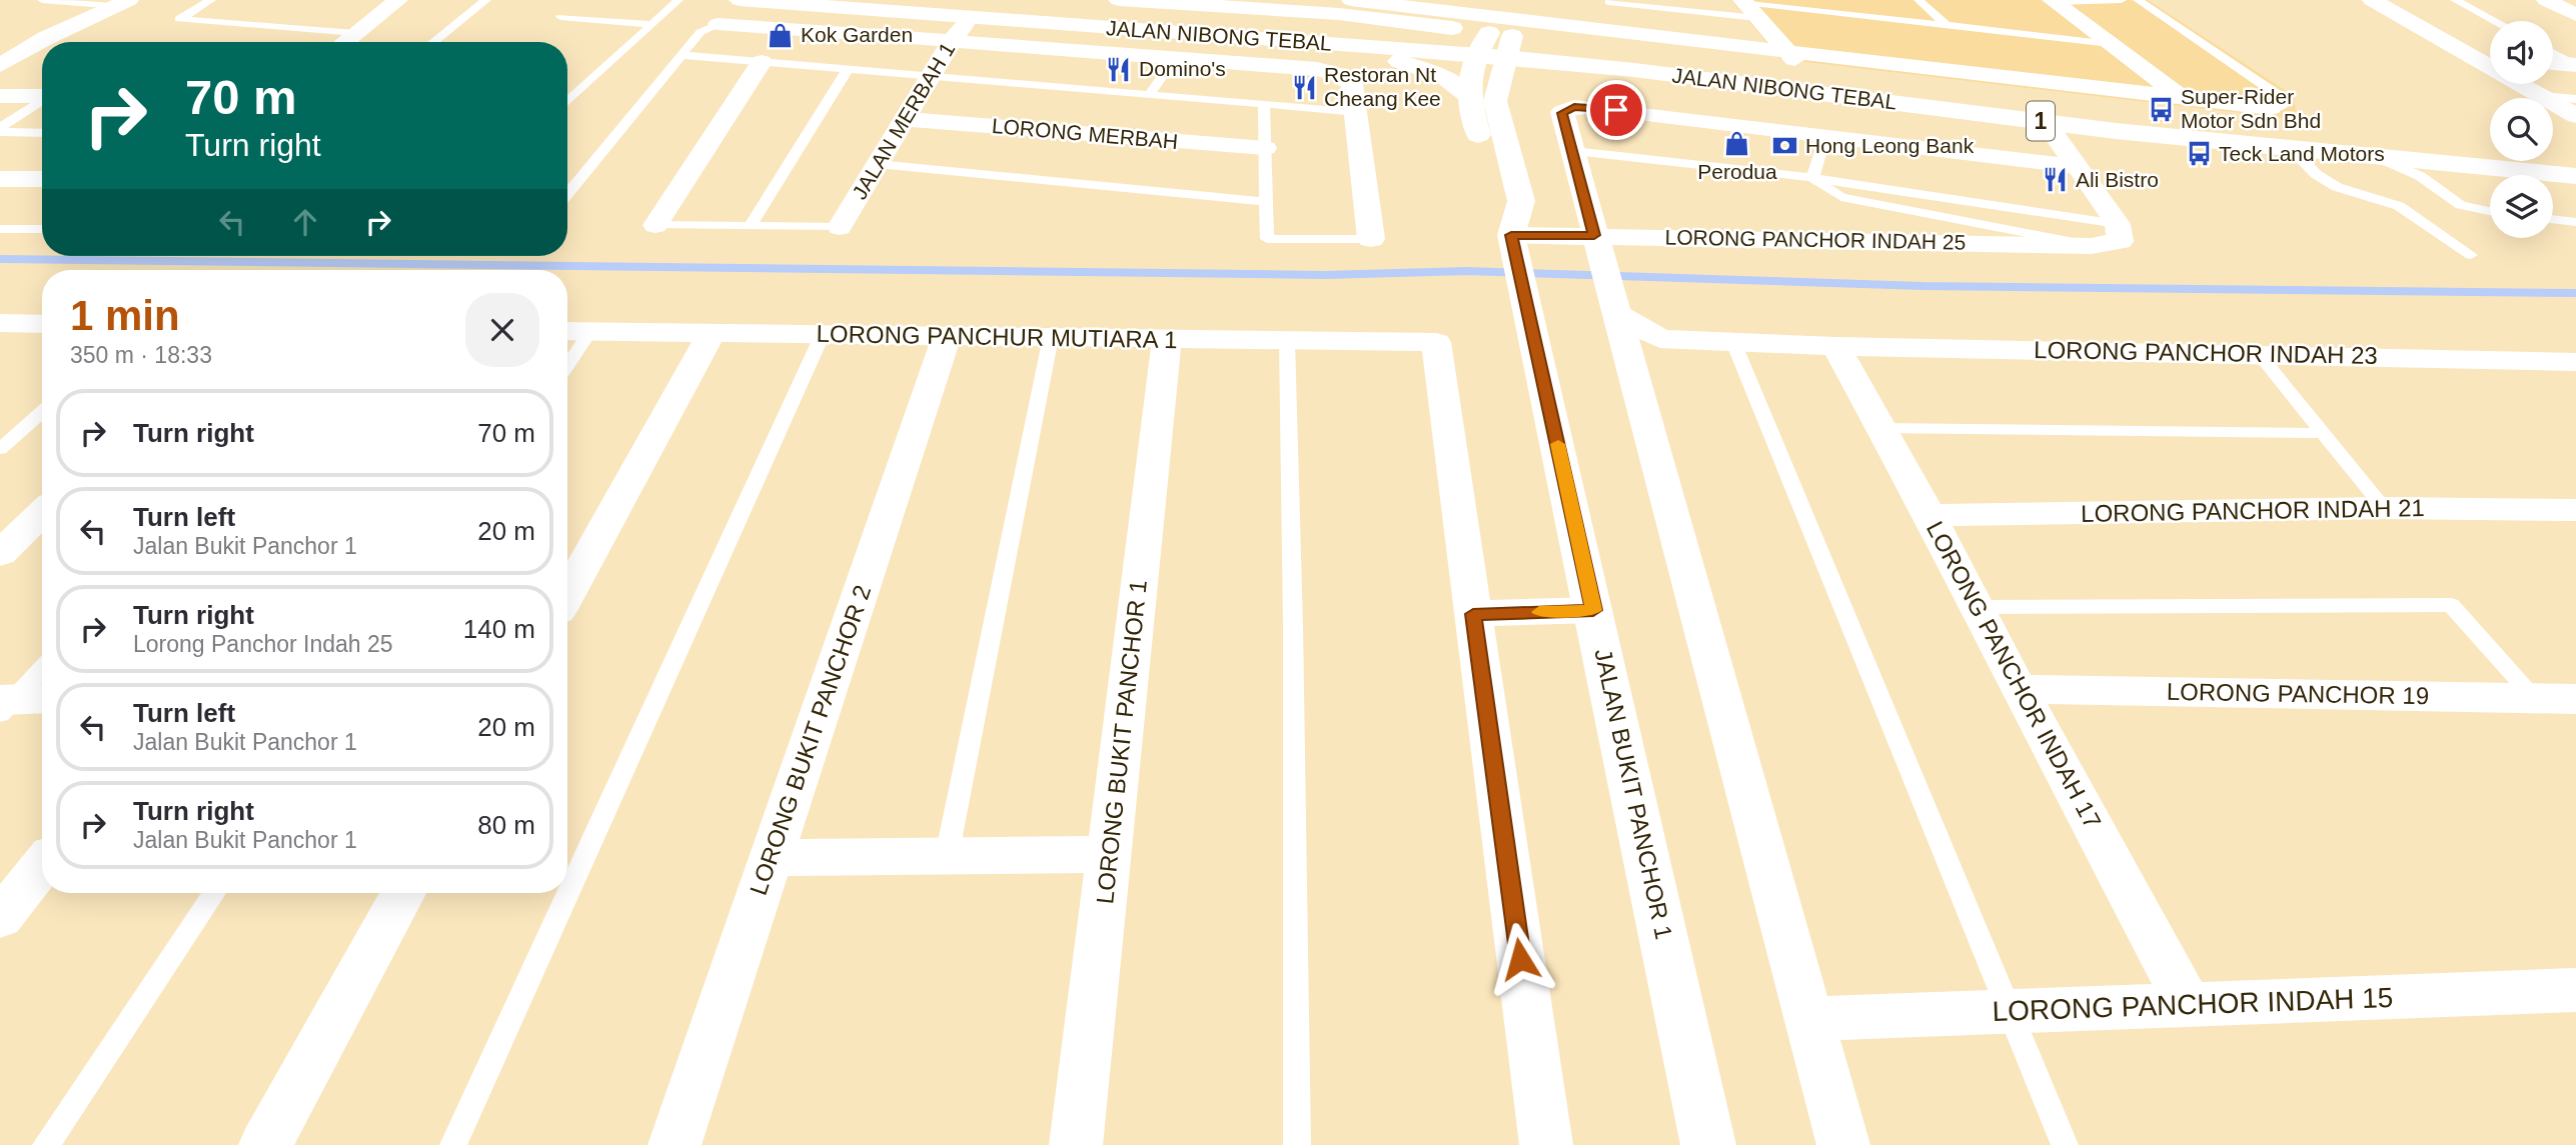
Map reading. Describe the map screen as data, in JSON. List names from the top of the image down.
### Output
{
  "streets": {
    "main road": ["JALAN NIBONG TEBAL", "1", "JALAN BUKIT PANCHOR 1"],
    "street": [
      "JALAN MERBAH 1",
      "LORONG MERBAH",
      "LORONG PANCHOR INDAH 25",
      "LORONG PANCHUR MUTIARA 1",
      "LORONG PANCHOR INDAH 23",
      "LORONG PANCHOR INDAH 21",
      "LORONG PANCHOR INDAH 17",
      "LORONG PANCHOR 19",
      "LORONG BUKIT PANCHOR 2",
      "LORONG BUKIT PANCHOR 1",
      "LORONG PANCHOR INDAH 15"
    ]
  },
  "crossings": [
    ["JALAN NIBONG TEBAL", "JALAN MERBAH 1"],
    ["JALAN NIBONG TEBAL", "JALAN BUKIT PANCHOR 1"],
    ["JALAN MERBAH 1", "LORONG MERBAH"],
    ["LORONG PANCHOR INDAH 25", "JALAN BUKIT PANCHOR 1"],
    ["LORONG PANCHUR MUTIARA 1", "LORONG BUKIT PANCHOR 2"],
    ["LORONG PANCHUR MUTIARA 1", "LORONG BUKIT PANCHOR 1"],
    ["LORONG PANCHOR INDAH 23", "LORONG PANCHOR INDAH 17"],
    ["LORONG PANCHOR INDAH 21", "LORONG PANCHOR INDAH 17"],
    ["LORONG PANCHOR INDAH 17", "LORONG PANCHOR 19"],
    ["LORONG PANCHOR INDAH 17", "LORONG PANCHOR INDAH 15"]
  ],
  "places": {
    "shop": ["Kok Garden", "Perodua"],
    "restaurant": ["Domino's", "Restoran Nt Cheang Kee", "Ali Bistro"],
    "bus stop": ["Super-Rider Motor Sdn Bhd", "Teck Land Motors"],
    "bank": ["Hong Leong Bank"]
  },
  "page": {
    "turn": ["70 m", "Turn right"],
    "heading": ["1 min", "350 m · 18:33"],
    "list": [
      {
        "name": "Turn right",
        "value": "70 m"
      },
      {
        "name": "Turn left",
        "note": "Jalan Bukit Panchor 1",
        "value": "20 m"
      },
      {
        "name": "Turn right",
        "note": "Lorong Panchor Indah 25",
        "value": "140 m"
      },
      {
        "name": "Turn left",
        "note": "Jalan Bukit Panchor 1",
        "value": "20 m"
      },
      {
        "name": "Turn right",
        "note": "Jalan Bukit Panchor 1",
        "value": "80 m"
      }
    ]
  }
}
